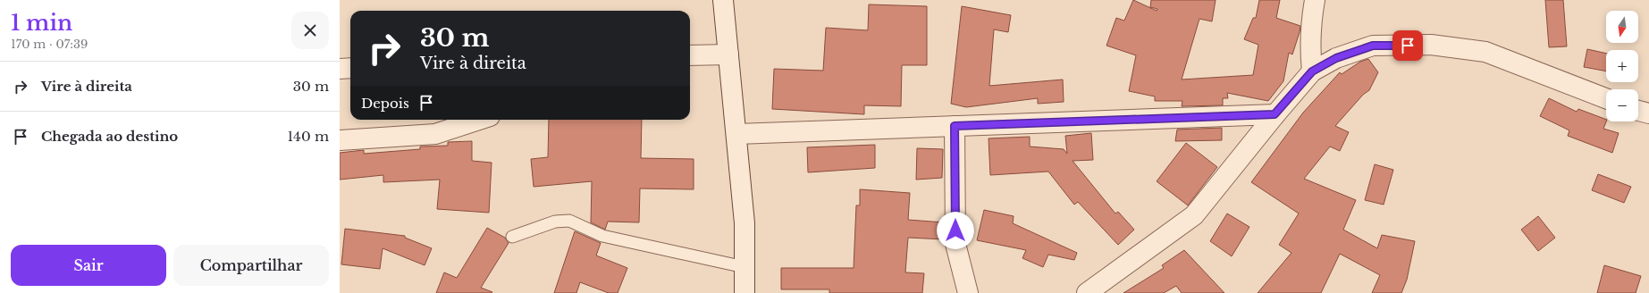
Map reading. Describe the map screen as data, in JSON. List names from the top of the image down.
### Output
{
  "north": "bottom",
  "page": {
    "heading": ["1 min", "170 m · 07:39"],
    "map_buttons": ["+", "−"],
    "turn": ["30 m", "Vire à direita"],
    "list": [
      {
        "name": "Vire à direita",
        "value": "30 m"
      },
      {
        "name": "Chegada ao destino",
        "value": "140 m"
      }
    ],
    "then": "Depois",
    "buttons": ["Sair", "Compartilhar"]
  }
}
